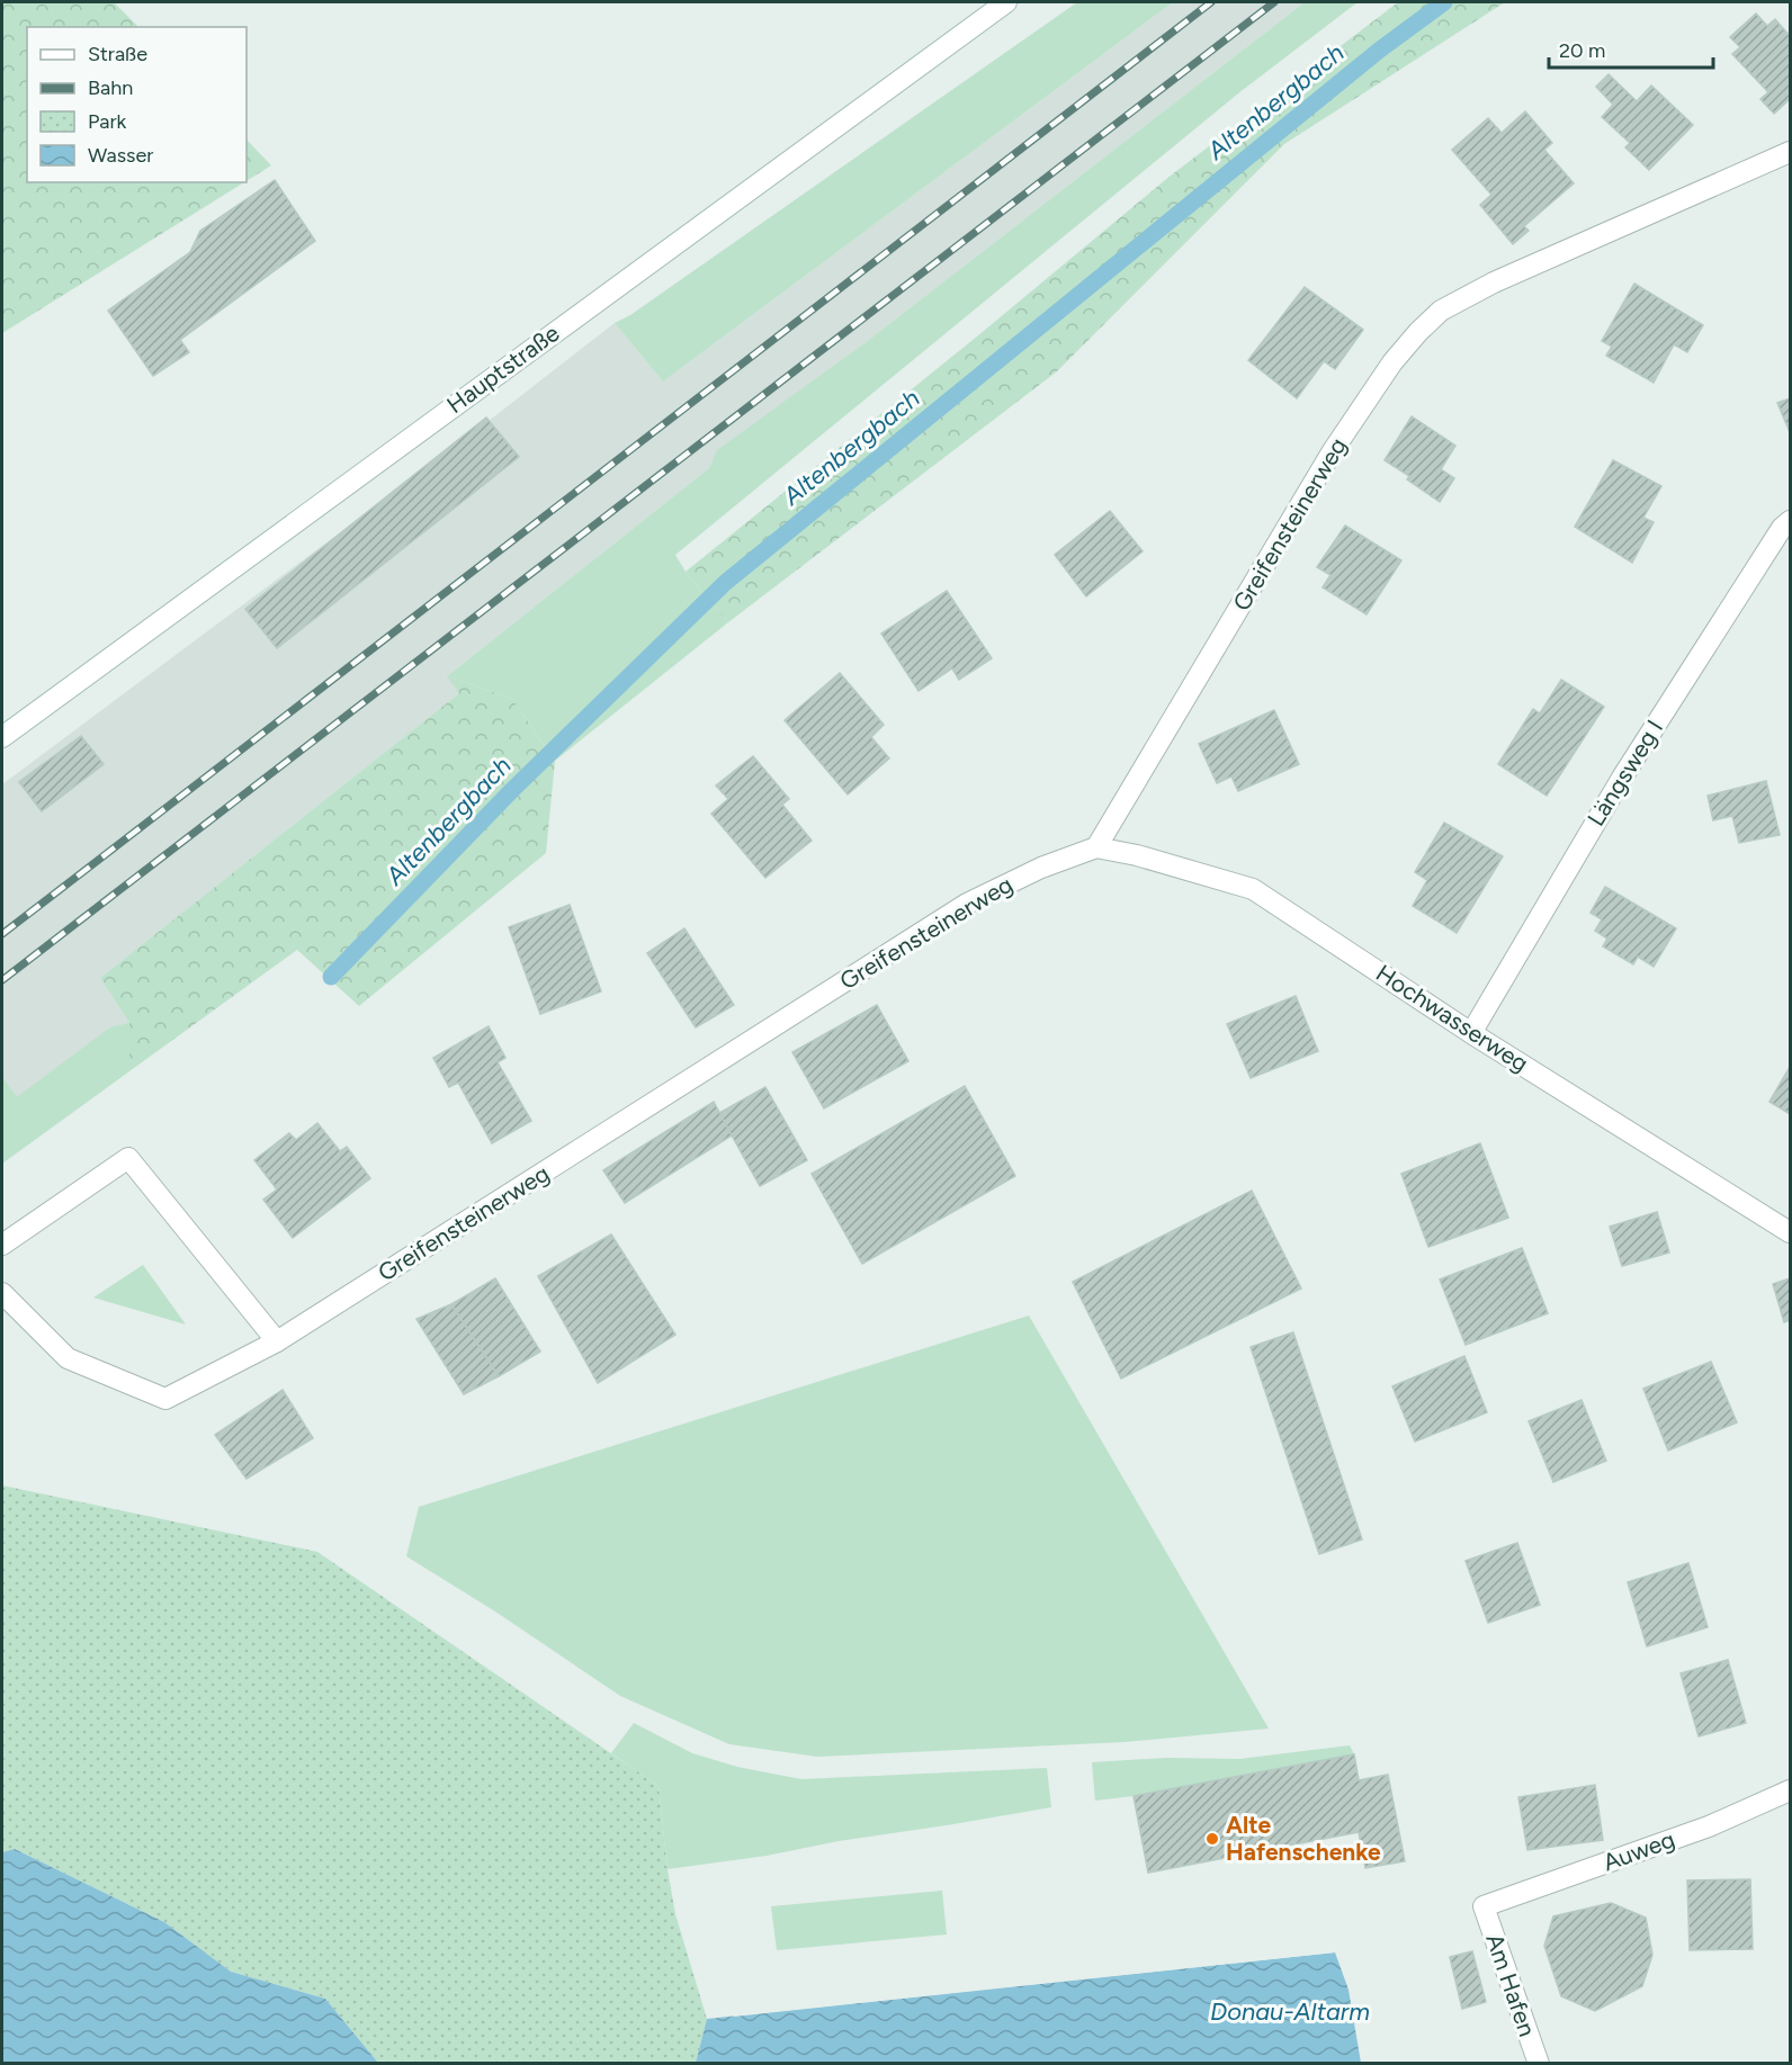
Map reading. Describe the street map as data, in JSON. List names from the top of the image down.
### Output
{
  "streets": {
    "street": [
      "Hauptstraße",
      "Greifensteinerweg",
      "Längsweg I",
      "Hochwasserweg",
      "Auweg",
      "Am Hafen"
    ]
  },
  "crossings": [
    ["Greifensteinerweg", "Hochwasserweg"],
    ["Längsweg I", "Hochwasserweg"],
    ["Auweg", "Am Hafen"]
  ],
  "water": ["Altenbergbach", "Donau-Altarm"],
  "places": ["Alte Hafenschenke"],
  "legend": [
    "Straße",
    "Bahn",
    "Park",
    "Wasser"
  ],
  "scale_bar": "20 m"
}
